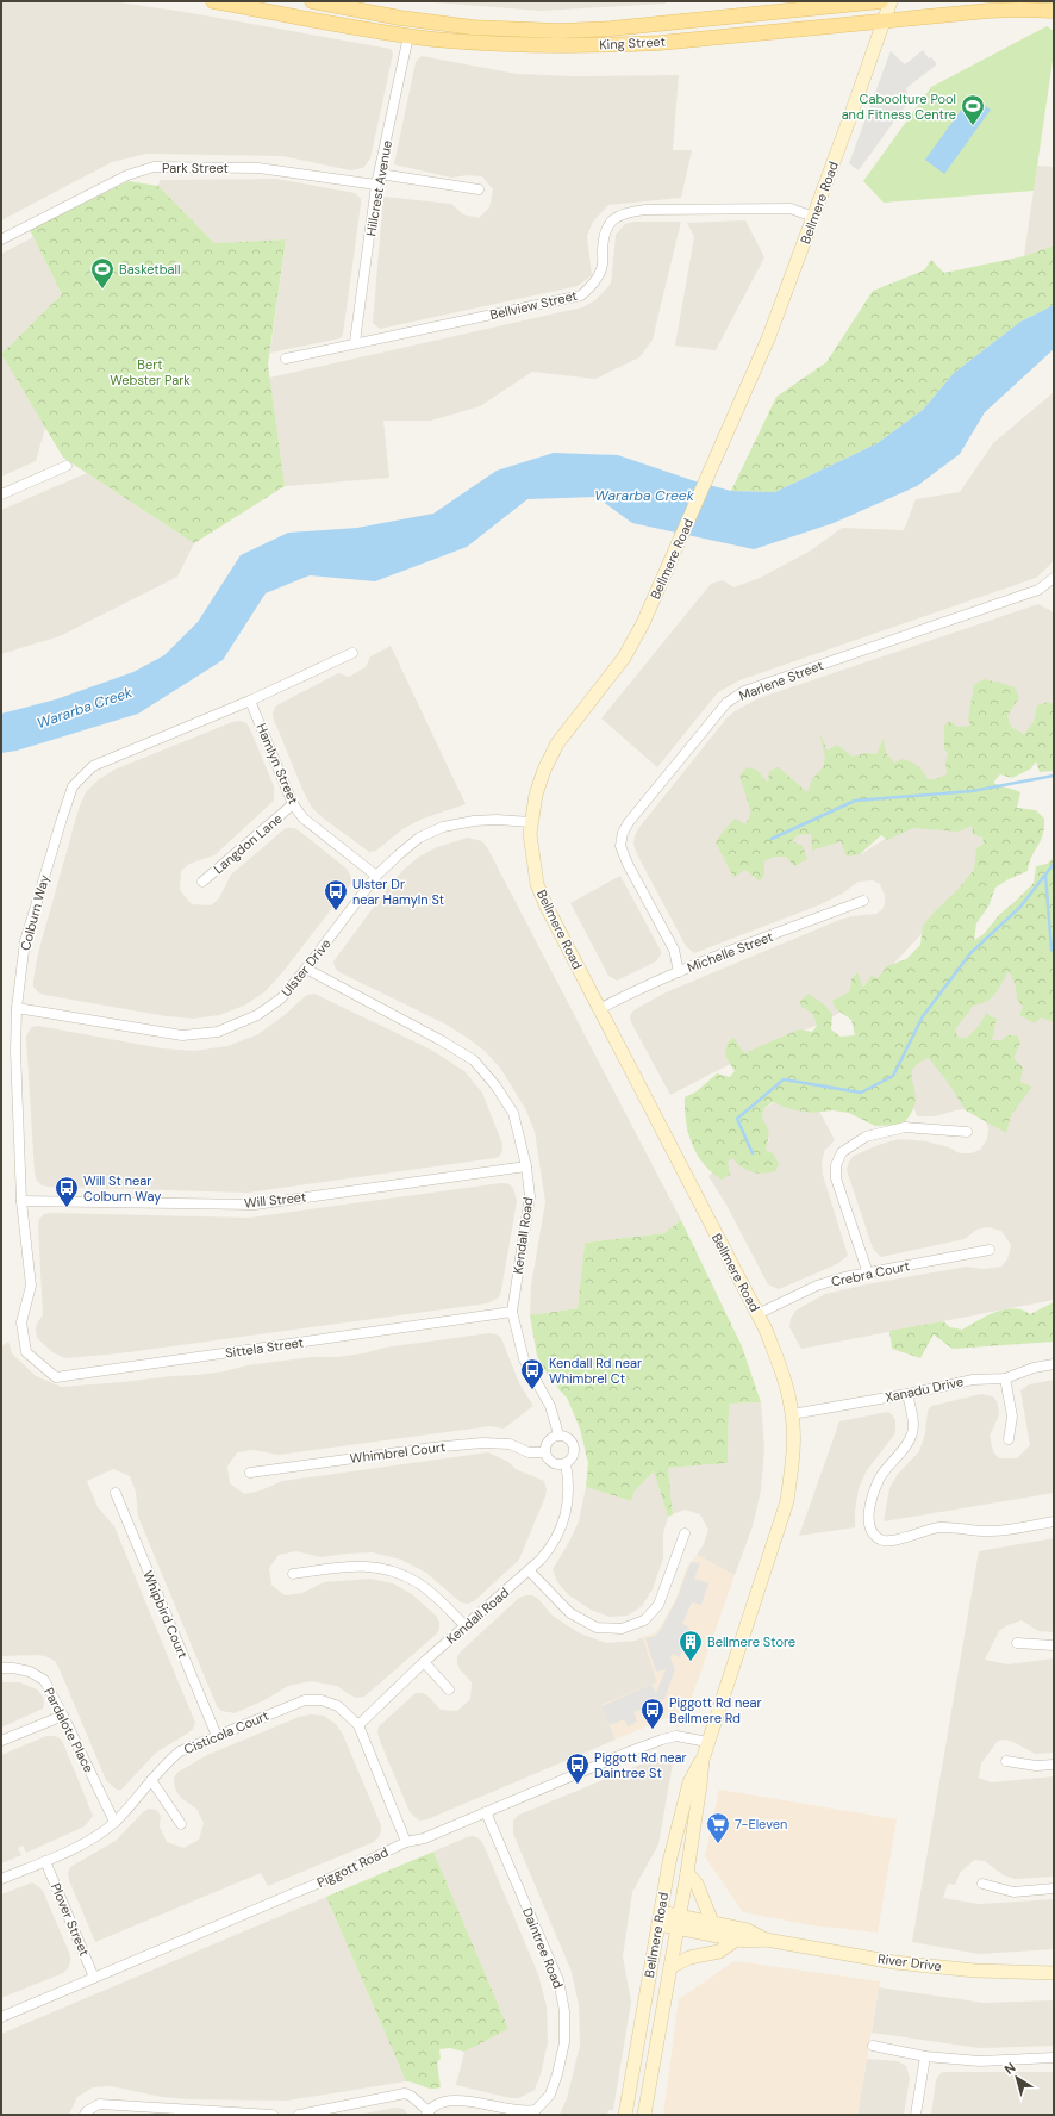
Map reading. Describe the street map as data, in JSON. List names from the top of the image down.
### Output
{
  "streets": {
    "main road": ["King Street", "Bellmere Road", "River Drive"],
    "street": [
      "Park Street",
      "Hillcrest Avenue",
      "Bellview Street",
      "Marlene Street",
      "Hamlyn Street",
      "Langdon Lane",
      "Colburn Way",
      "Michelle Street",
      "Ulster Drive",
      "Will Street",
      "Kendall Road",
      "Crebra Court",
      "Sittela Street",
      "Xanadu Drive",
      "Whimbrel Court",
      "Whipbird Court",
      "Pardalote Place",
      "Cisticola Court",
      "Piggott Road",
      "Plover Street",
      "Daintree Road"
    ]
  },
  "crossings": [
    ["King Street", "Hillcrest Avenue"],
    ["King Street", "Bellmere Road"],
    ["Park Street", "Hillcrest Avenue"],
    ["Hillcrest Avenue", "Bellview Street"],
    ["Bellmere Road", "Bellview Street"],
    ["Bellmere Road", "Michelle Street"],
    ["Bellmere Road", "Ulster Drive"],
    ["Bellmere Road", "Crebra Court"],
    ["Bellmere Road", "Xanadu Drive"],
    ["Bellmere Road", "Piggott Road"],
    ["Bellmere Road", "River Drive"],
    ["Marlene Street", "Michelle Street"],
    ["Hamlyn Street", "Langdon Lane"],
    ["Hamlyn Street", "Colburn Way"],
    ["Hamlyn Street", "Ulster Drive"],
    ["Colburn Way", "Ulster Drive"],
    ["Colburn Way", "Will Street"],
    ["Colburn Way", "Sittela Street"],
    ["Ulster Drive", "Kendall Road"],
    ["Will Street", "Kendall Road"],
    ["Kendall Road", "Sittela Street"],
    ["Kendall Road", "Whimbrel Court"],
    ["Kendall Road", "Cisticola Court"],
    ["Whipbird Court", "Cisticola Court"],
    ["Pardalote Place", "Cisticola Court"],
    ["Cisticola Court", "Piggott Road"],
    ["Cisticola Court", "Plover Street"],
    ["Piggott Road", "Plover Street"],
    ["Piggott Road", "Daintree Road"]
  ],
  "water": ["Wararba Creek"],
  "parks": ["Bert Webster Park"],
  "places": {
    "sports": ["Caboolture Pool and Fitness Centre", "Basketball"],
    "bus stop": [
      "Ulster Dr near Hamyln St",
      "Will St near Colburn Way",
      "Kendall Rd near Whimbrel Ct",
      "Piggott Rd near Bellmere Rd",
      "Piggott Rd near Daintree St"
    ],
    "building": ["Bellmere Store"],
    "supermarket": ["7-Eleven"]
  },
  "north": "top left"
}
